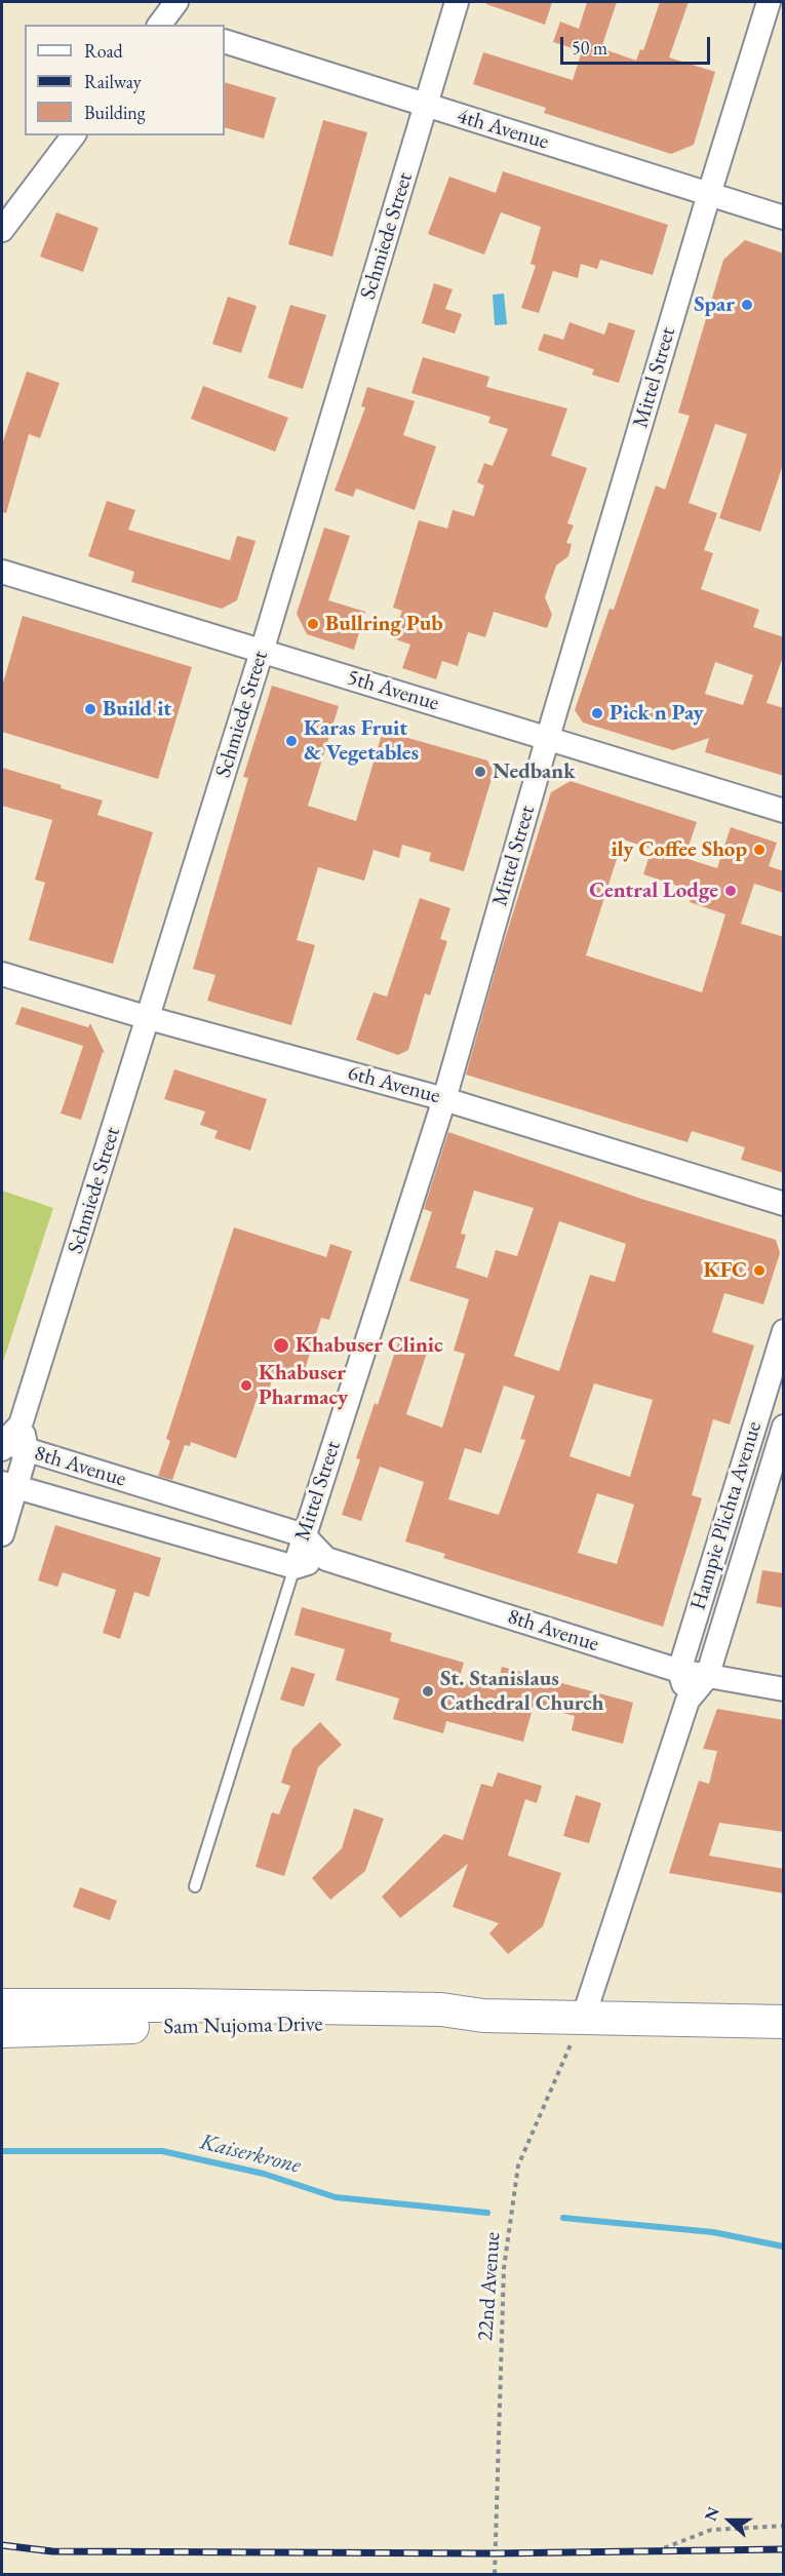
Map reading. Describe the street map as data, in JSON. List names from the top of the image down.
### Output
{
  "streets": {
    "main road": ["Sam Nujoma Drive"],
    "street": [
      "4th Avenue",
      "Schmiede Street",
      "Mittel Street",
      "5th Avenue",
      "6th Avenue",
      "8th Avenue",
      "Hampie Plichta Avenue"
    ],
    "path": ["22nd Avenue"]
  },
  "crossings": [
    ["4th Avenue", "Schmiede Street"],
    ["4th Avenue", "Mittel Street"],
    ["Schmiede Street", "5th Avenue"],
    ["Schmiede Street", "6th Avenue"],
    ["Schmiede Street", "8th Avenue"],
    ["Mittel Street", "5th Avenue"],
    ["Mittel Street", "6th Avenue"],
    ["Mittel Street", "8th Avenue"],
    ["8th Avenue", "Hampie Plichta Avenue"],
    ["Hampie Plichta Avenue", "Sam Nujoma Drive"],
    ["Hampie Plichta Avenue", "22nd Avenue"],
    ["Sam Nujoma Drive", "22nd Avenue"]
  ],
  "water": ["Kaiserkrone"],
  "places": [
    "Spar",
    "Bullring Pub",
    "Build it",
    "Pick n Pay",
    "Karas Fruit & Vegetables",
    "Nedbank",
    "ily Coffee Shop",
    "Central Lodge",
    "KFC",
    "Khabuser Clinic",
    "Khabuser Pharmacy",
    "St. Stanislaus Cathedral Church"
  ],
  "legend": ["Road", "Railway", "Building"],
  "scale_bar": "50 m",
  "north": "left"
}
